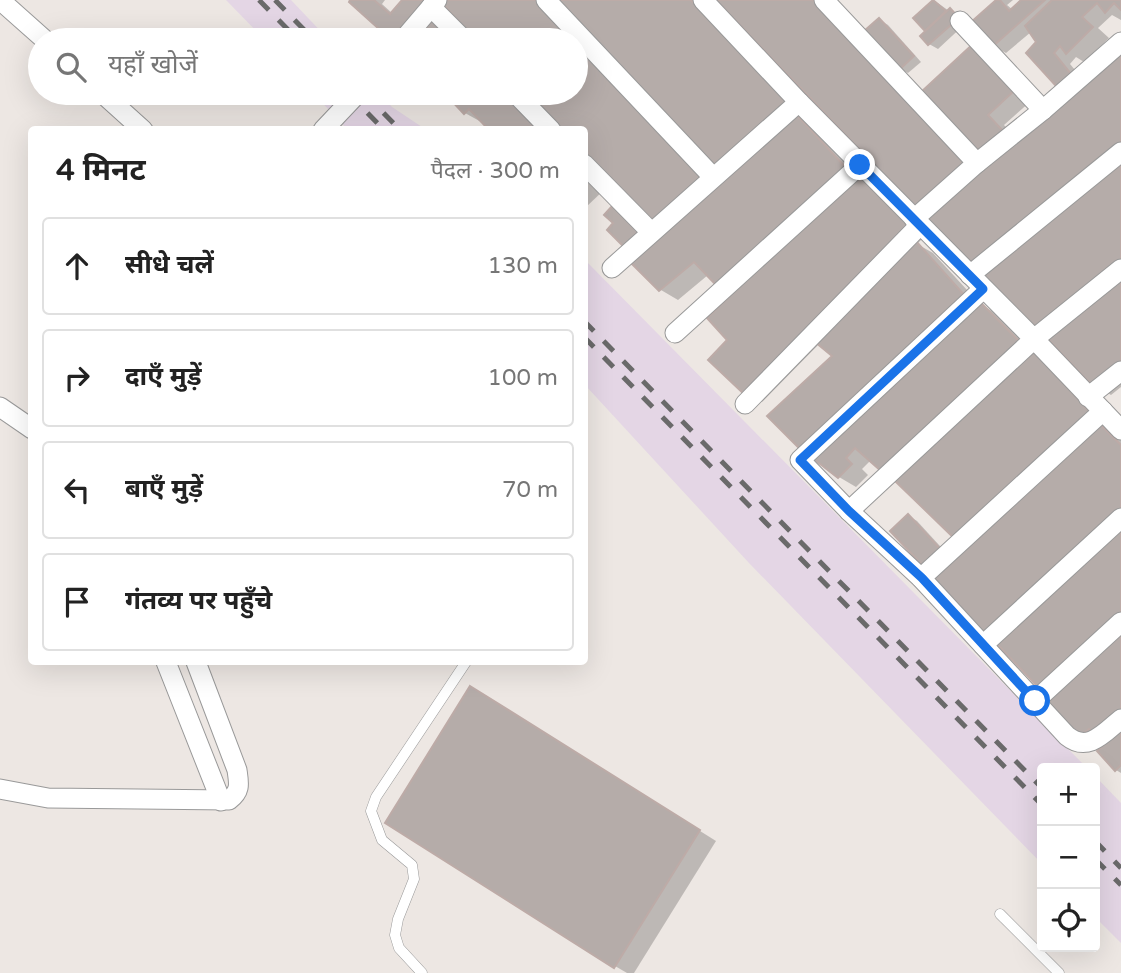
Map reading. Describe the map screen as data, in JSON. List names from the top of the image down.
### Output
{
  "page": {
    "search": "यहाँ खोजें",
    "heading": ["4 मिनट", "पैदल · 300 m"],
    "list": [
      ["सीधे चलें", "130 m"],
      ["दाएँ मुड़ें", "100 m"],
      ["बाएँ मुड़ें", "70 m"],
      "गंतव्य पर पहुँचे"
    ],
    "map_buttons": ["+", "−"]
  }
}
